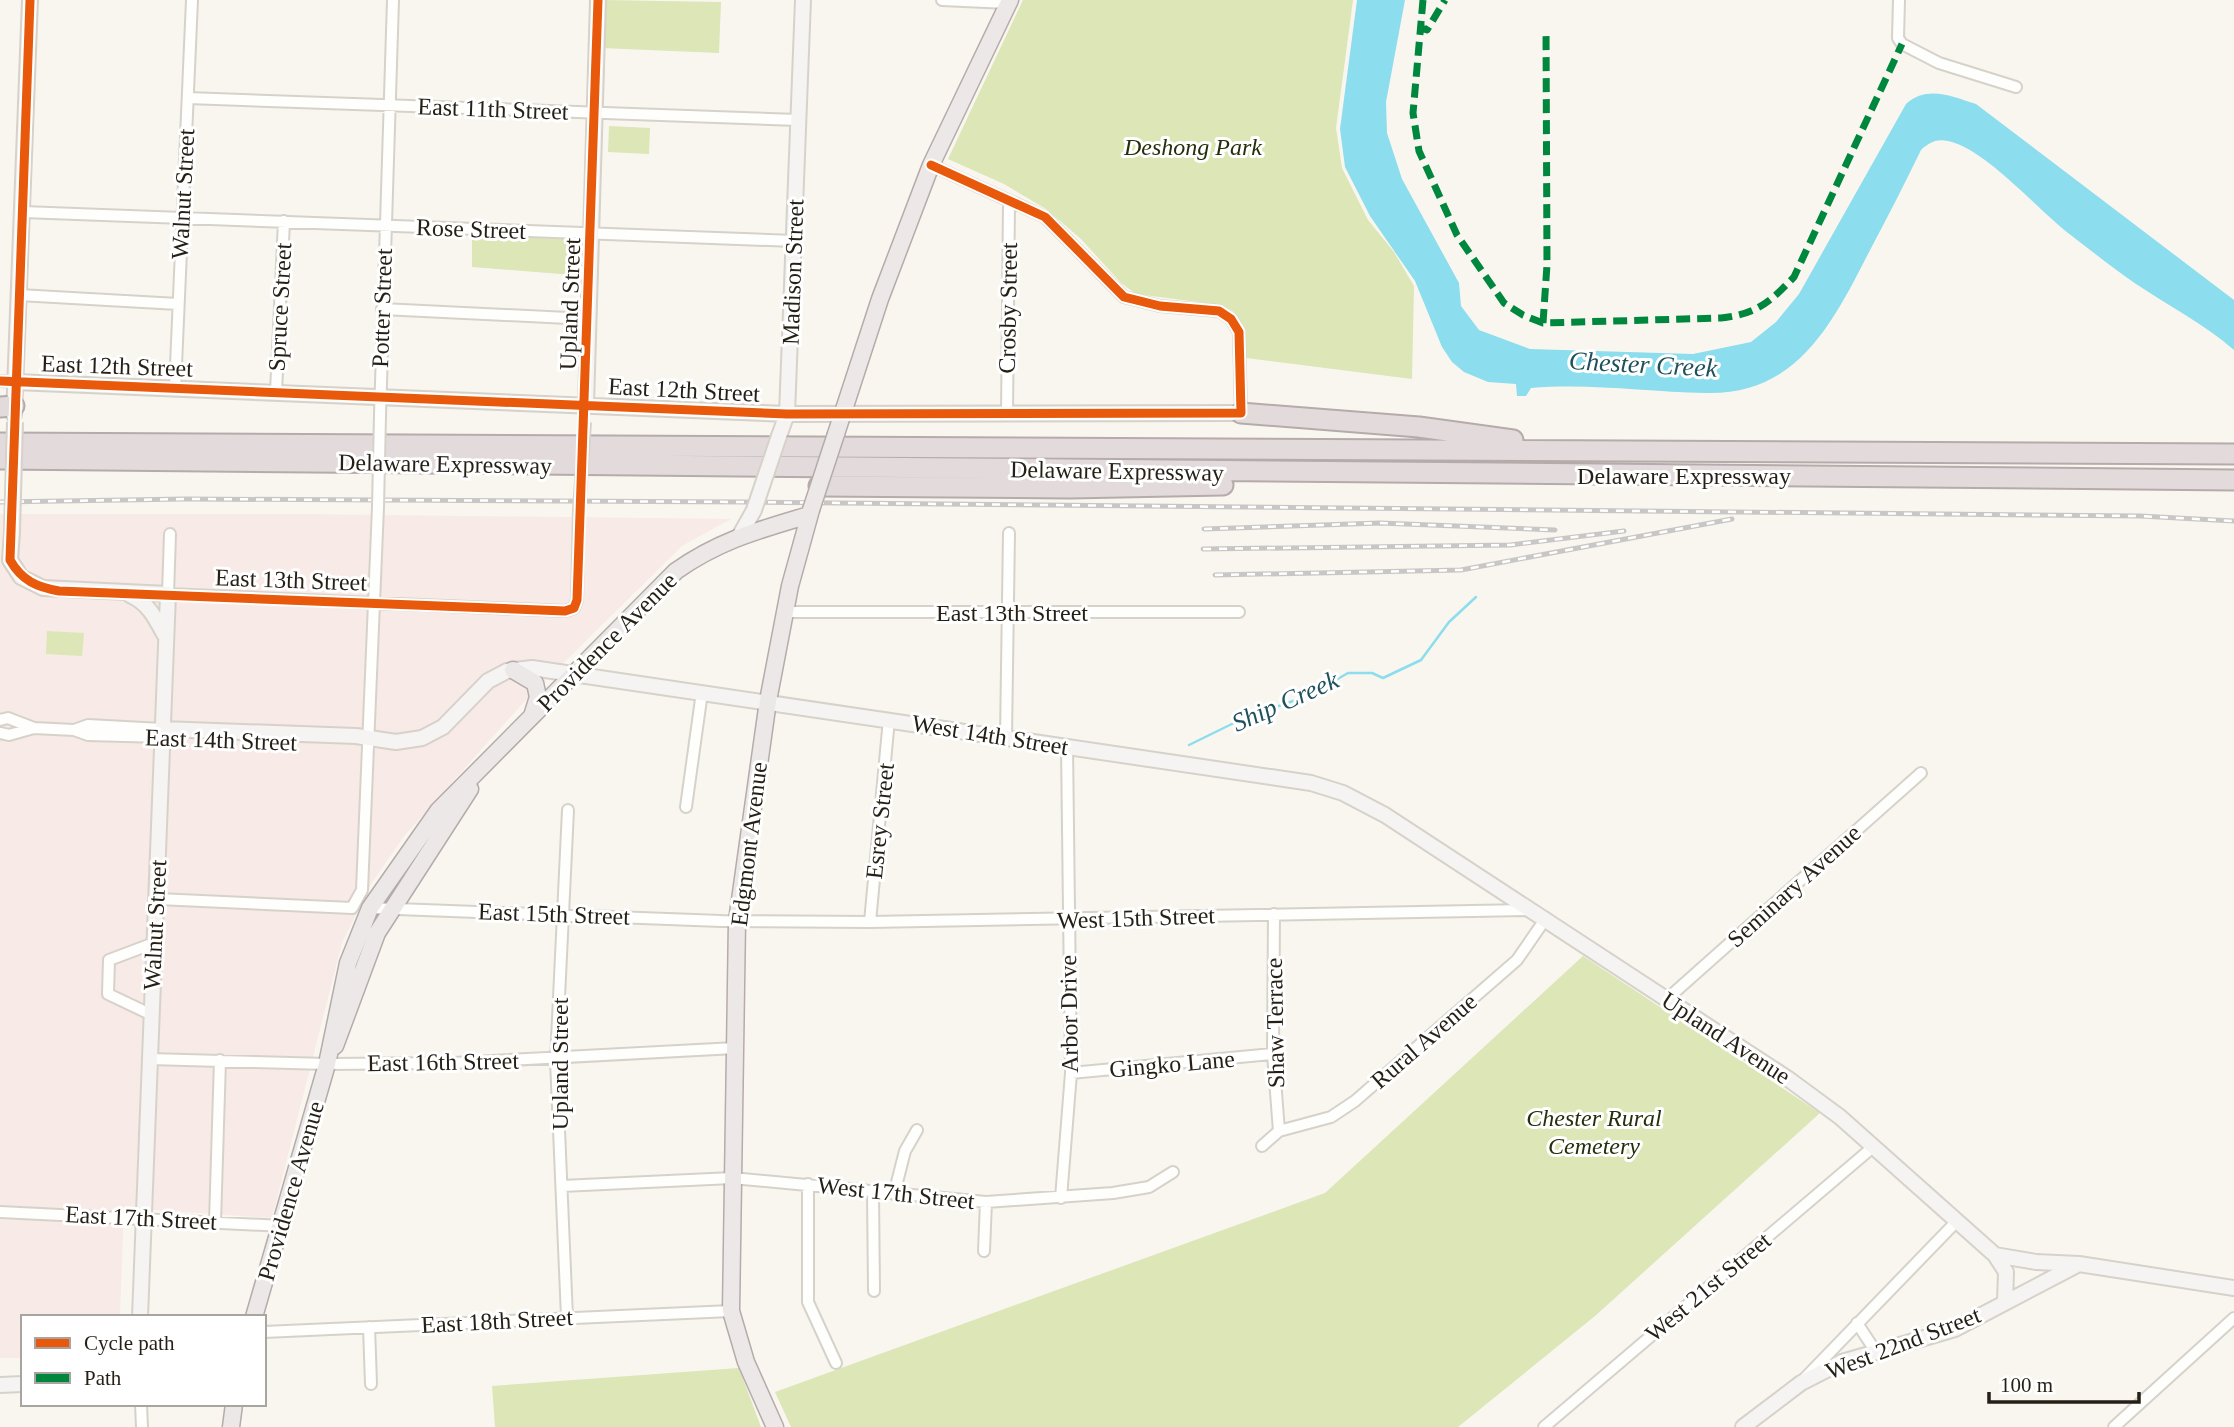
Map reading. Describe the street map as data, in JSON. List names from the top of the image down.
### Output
{
  "streets": {
    "highway": ["Delaware Expressway"],
    "main road": ["Providence Avenue", "Edgmont Avenue"],
    "street": [
      "East 11th Street",
      "Walnut Street",
      "Rose Street",
      "Madison Street",
      "Upland Street",
      "Spruce Street",
      "Potter Street",
      "Crosby Street",
      "East 12th Street",
      "East 13th Street",
      "West 14th Street",
      "East 14th Street",
      "Esrey Street",
      "Seminary Avenue",
      "East 15th Street",
      "West 15th Street",
      "Arbor Drive",
      "Shaw Terrace",
      "Upland Avenue",
      "Rural Avenue",
      "East 16th Street",
      "Gingko Lane",
      "West 17th Street",
      "East 17th Street",
      "West 21st Street",
      "East 18th Street",
      "West 22nd Street"
    ]
  },
  "crossings": [
    ["East 11th Street", "Walnut Street"],
    ["East 11th Street", "Madison Street"],
    ["East 11th Street", "Upland Street"],
    ["East 11th Street", "Potter Street"],
    ["Walnut Street", "Rose Street"],
    ["Walnut Street", "Potter Street"],
    ["Walnut Street", "East 12th Street"],
    ["Walnut Street", "East 13th Street"],
    ["Walnut Street", "East 14th Street"],
    ["Walnut Street", "East 16th Street"],
    ["Walnut Street", "East 17th Street"],
    ["Rose Street", "Madison Street"],
    ["Rose Street", "Upland Street"],
    ["Rose Street", "Spruce Street"],
    ["Rose Street", "Potter Street"],
    ["Madison Street", "East 12th Street"],
    ["Madison Street", "Providence Avenue"],
    ["Upland Street", "East 12th Street"],
    ["Upland Street", "East 13th Street"],
    ["Upland Street", "East 15th Street"],
    ["Upland Street", "East 16th Street"],
    ["Upland Street", "East 18th Street"],
    ["Spruce Street", "East 12th Street"],
    ["Potter Street", "East 12th Street"],
    ["Potter Street", "East 13th Street"],
    ["Potter Street", "East 14th Street"],
    ["Crosby Street", "East 12th Street"],
    ["East 12th Street", "Edgmont Avenue"],
    ["East 13th Street", "Edgmont Avenue"],
    ["Providence Avenue", "Edgmont Avenue"],
    ["Providence Avenue", "East 15th Street"],
    ["Providence Avenue", "East 16th Street"],
    ["Providence Avenue", "East 17th Street"],
    ["West 14th Street", "Esrey Street"],
    ["West 14th Street", "Edgmont Avenue"],
    ["West 14th Street", "Arbor Drive"],
    ["West 14th Street", "Upland Avenue"],
    ["Esrey Street", "West 15th Street"],
    ["Edgmont Avenue", "East 15th Street"],
    ["Edgmont Avenue", "West 15th Street"],
    ["Edgmont Avenue", "East 16th Street"],
    ["Edgmont Avenue", "West 17th Street"],
    ["Edgmont Avenue", "East 18th Street"],
    ["Seminary Avenue", "Upland Avenue"],
    ["East 15th Street", "West 15th Street"],
    ["West 15th Street", "Arbor Drive"],
    ["West 15th Street", "Shaw Terrace"],
    ["West 15th Street", "Upland Avenue"],
    ["West 15th Street", "Rural Avenue"],
    ["Arbor Drive", "Gingko Lane"],
    ["Arbor Drive", "West 17th Street"],
    ["Shaw Terrace", "Rural Avenue"],
    ["Shaw Terrace", "Gingko Lane"],
    ["Upland Avenue", "Rural Avenue"],
    ["Upland Avenue", "West 21st Street"],
    ["Upland Avenue", "West 22nd Street"]
  ],
  "water": ["Chester Creek", "Ship Creek"],
  "parks": ["Deshong Park", "Chester Rural Cemetery"],
  "legend": ["Cycle path", "Path"],
  "scale_bar": "100 m"
}
